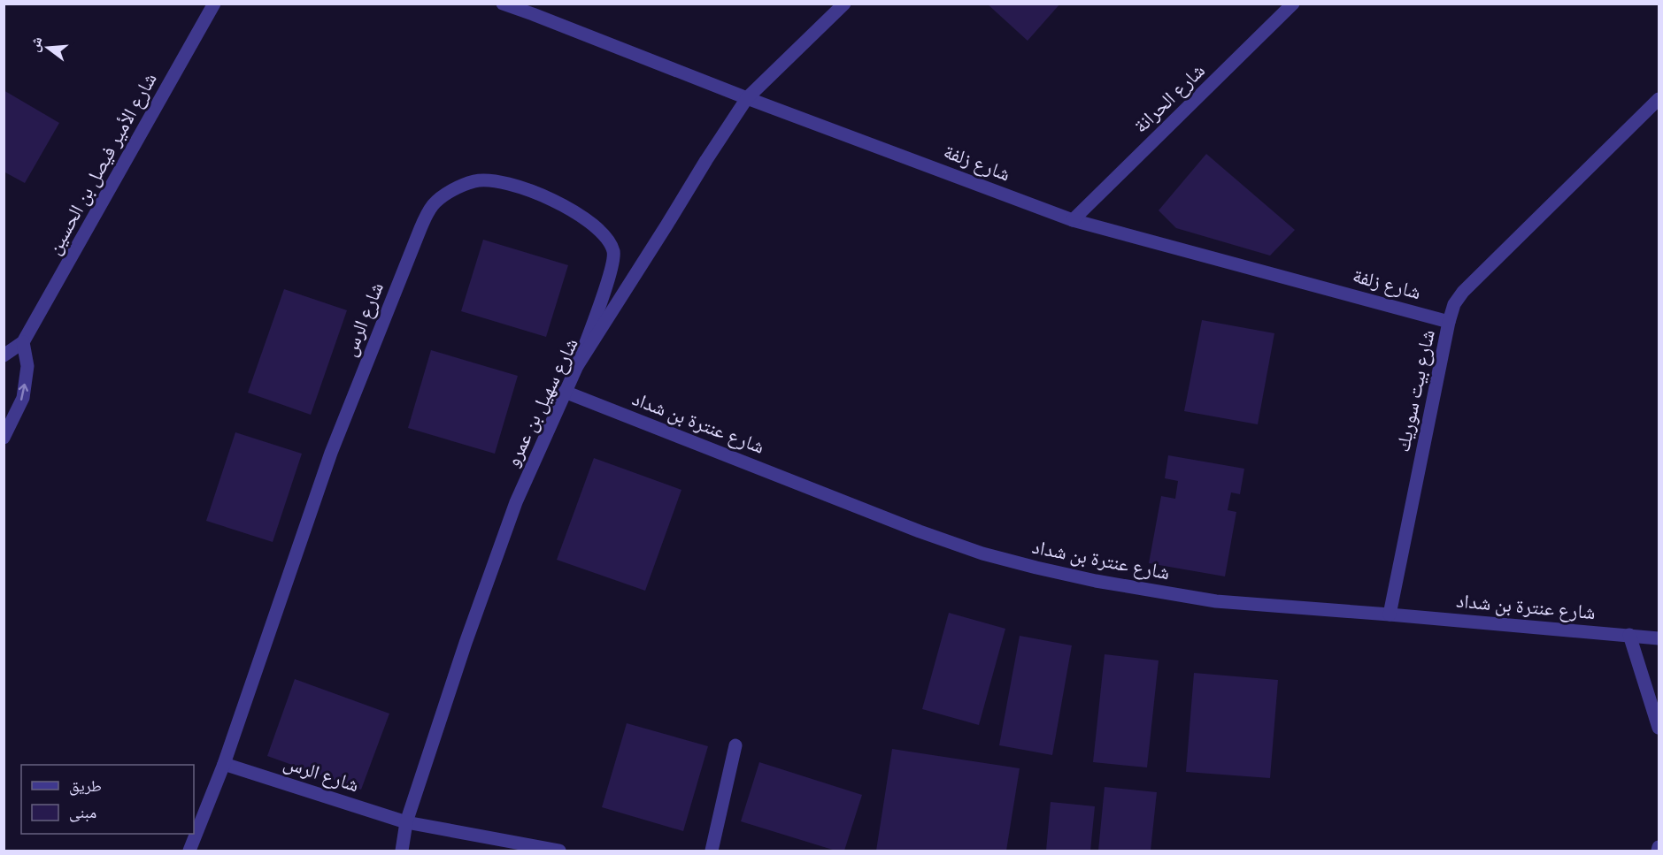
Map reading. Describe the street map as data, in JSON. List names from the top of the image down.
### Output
{
  "streets": {
    "street": [
      "شارع الحرانة",
      "شارع زلفة",
      "شارع الأمير فيصل بن الحسين",
      "شارع الرس",
      "شارع بيت سوريك",
      "شارع سهيل بن عمرو",
      "شارع عنترة بن شداد"
    ]
  },
  "crossings": [
    ["شارع الحرانة", "شارع زلفة"],
    ["شارع زلفة", "شارع بيت سوريك"],
    ["شارع زلفة", "شارع سهيل بن عمرو"],
    ["شارع الرس", "شارع سهيل بن عمرو"],
    ["شارع بيت سوريك", "شارع عنترة بن شداد"],
    ["شارع سهيل بن عمرو", "شارع عنترة بن شداد"]
  ],
  "legend": ["طريق", "مبنى"],
  "north": "left"
}
